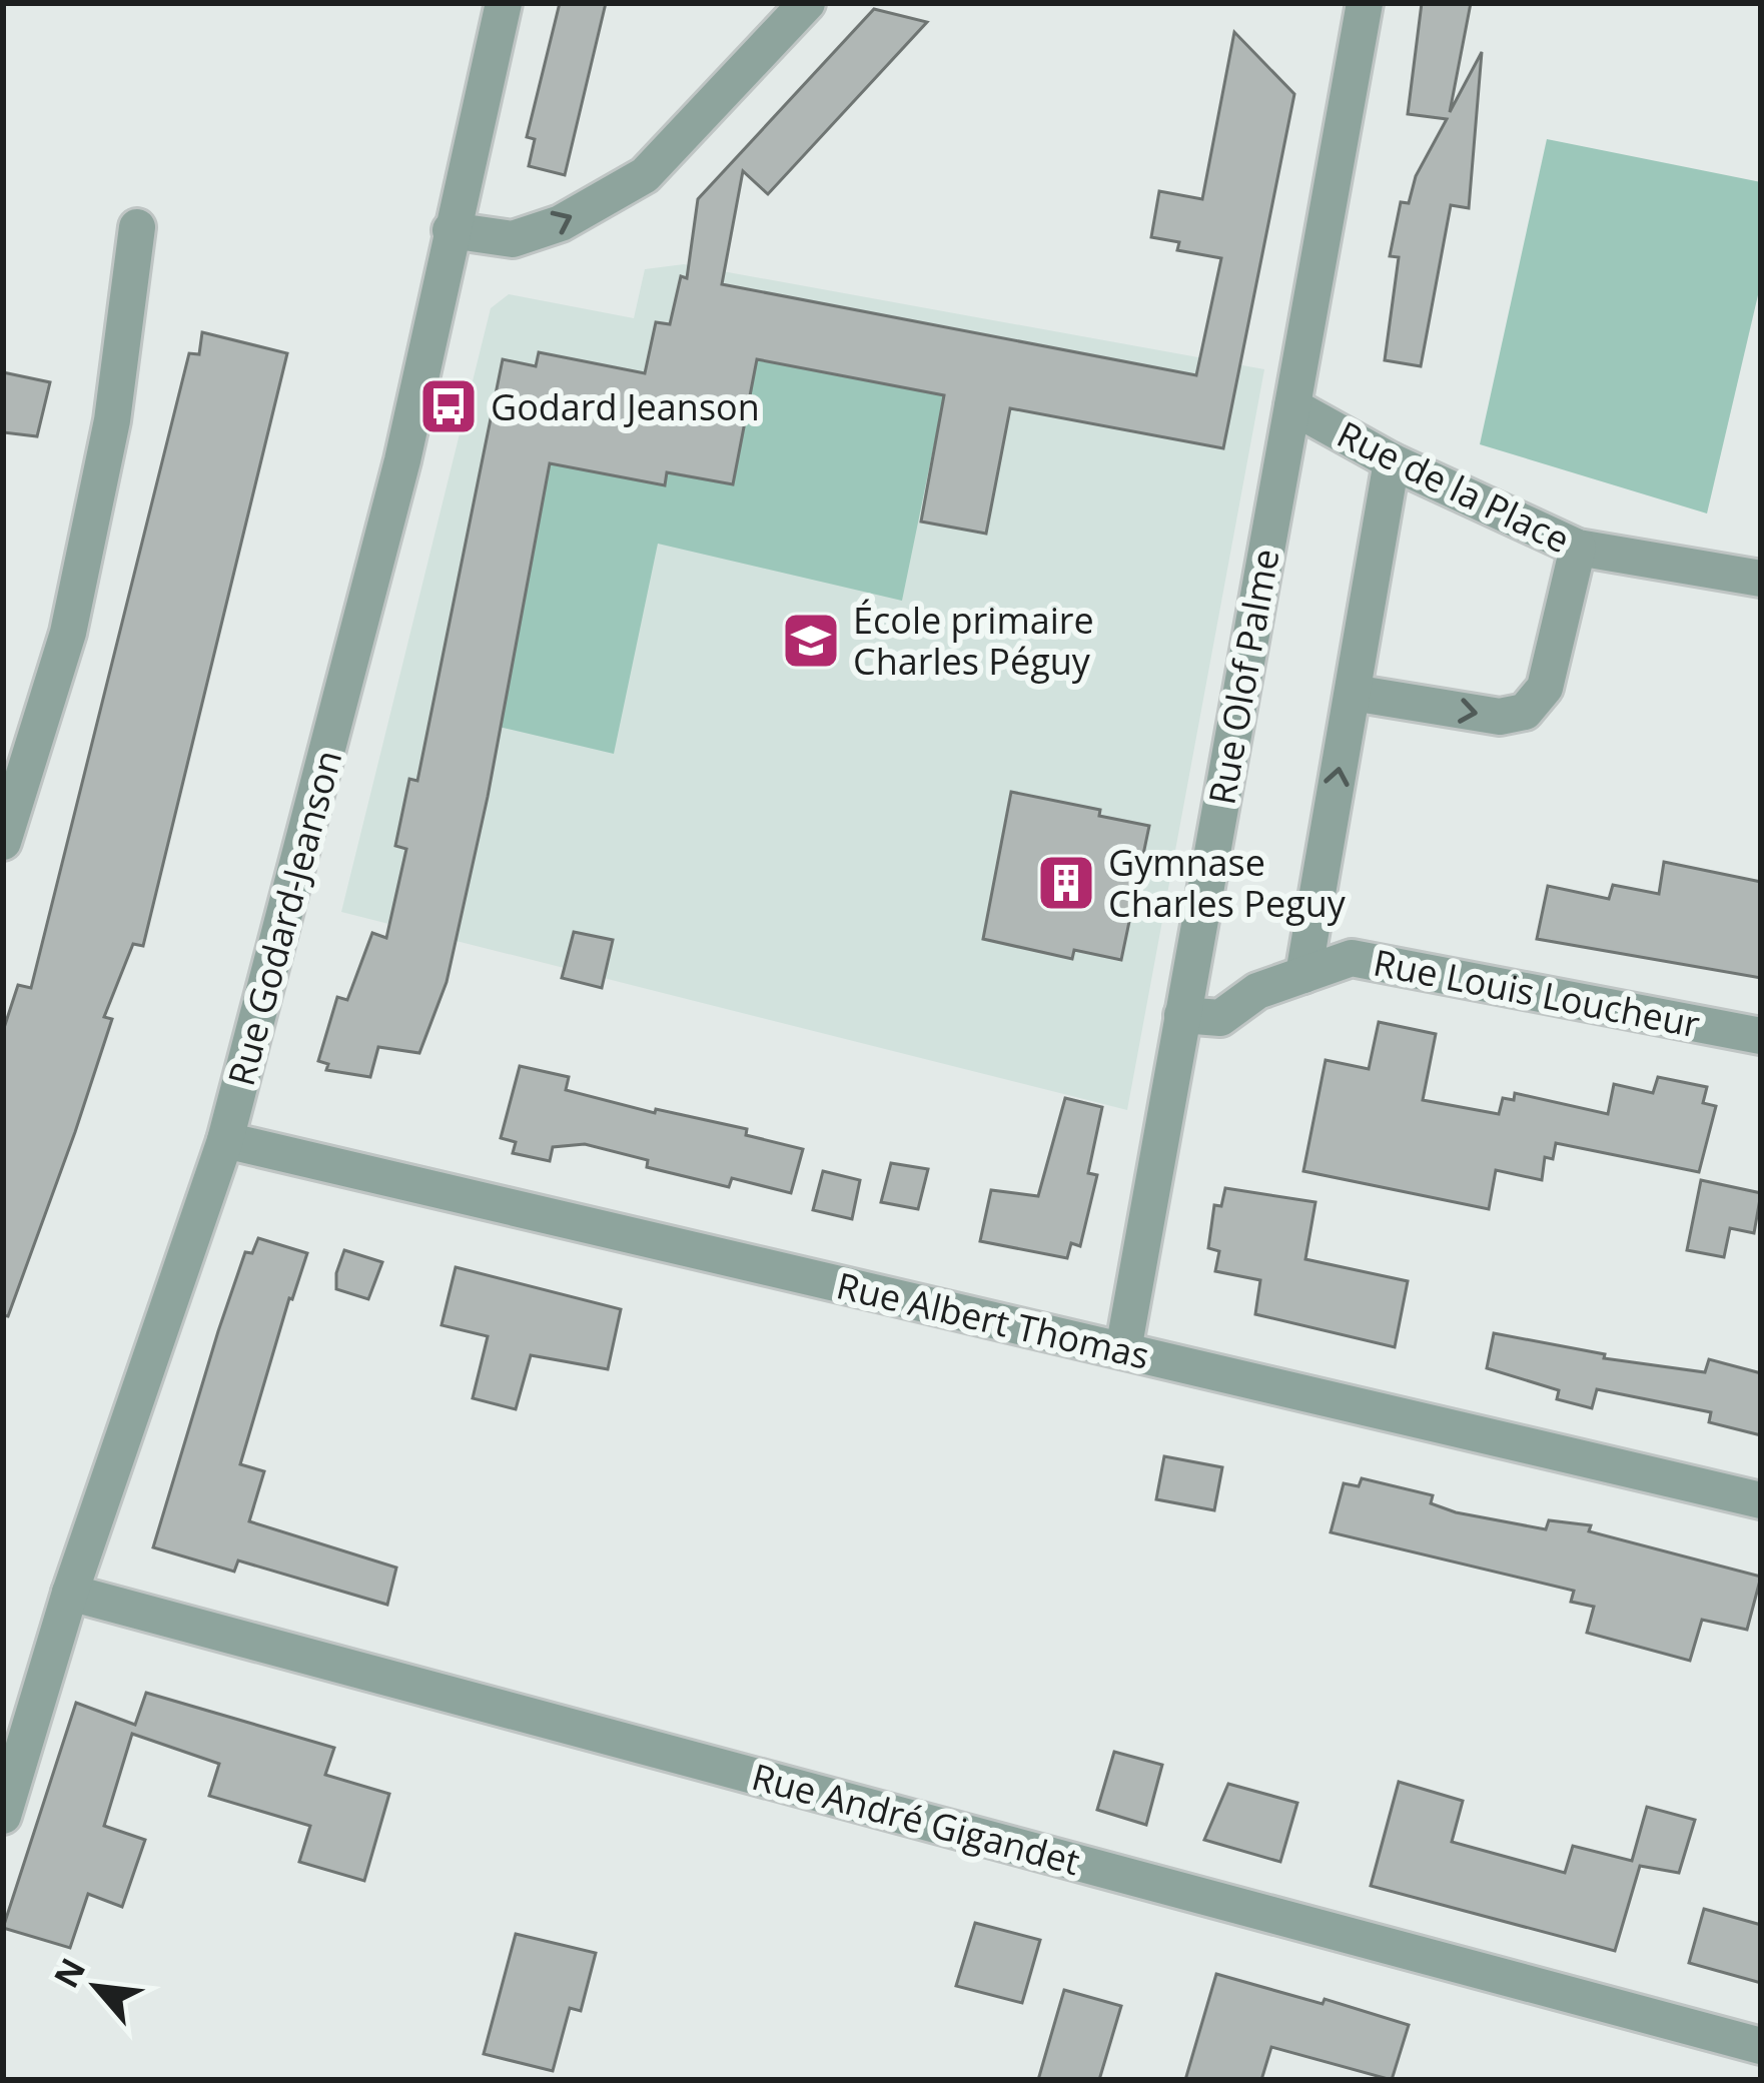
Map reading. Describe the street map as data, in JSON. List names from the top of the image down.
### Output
{
  "streets": {
    "street": [
      "Rue de la Place",
      "Rue Olof Palme",
      "Rue Godard-Jeanson",
      "Rue Louis Loucheur",
      "Rue Albert Thomas",
      "Rue André Gigandet"
    ]
  },
  "crossings": [
    ["Rue de la Place", "Rue Olof Palme"],
    ["Rue Olof Palme", "Rue Louis Loucheur"],
    ["Rue Olof Palme", "Rue Albert Thomas"],
    ["Rue Godard-Jeanson", "Rue Albert Thomas"],
    ["Rue Godard-Jeanson", "Rue André Gigandet"]
  ],
  "places": {
    "bus stop": ["Godard Jeanson"],
    "school or university": ["École primaire Charles Péguy"],
    "building": ["Gymnase Charles Peguy"]
  },
  "north": "top left"
}
